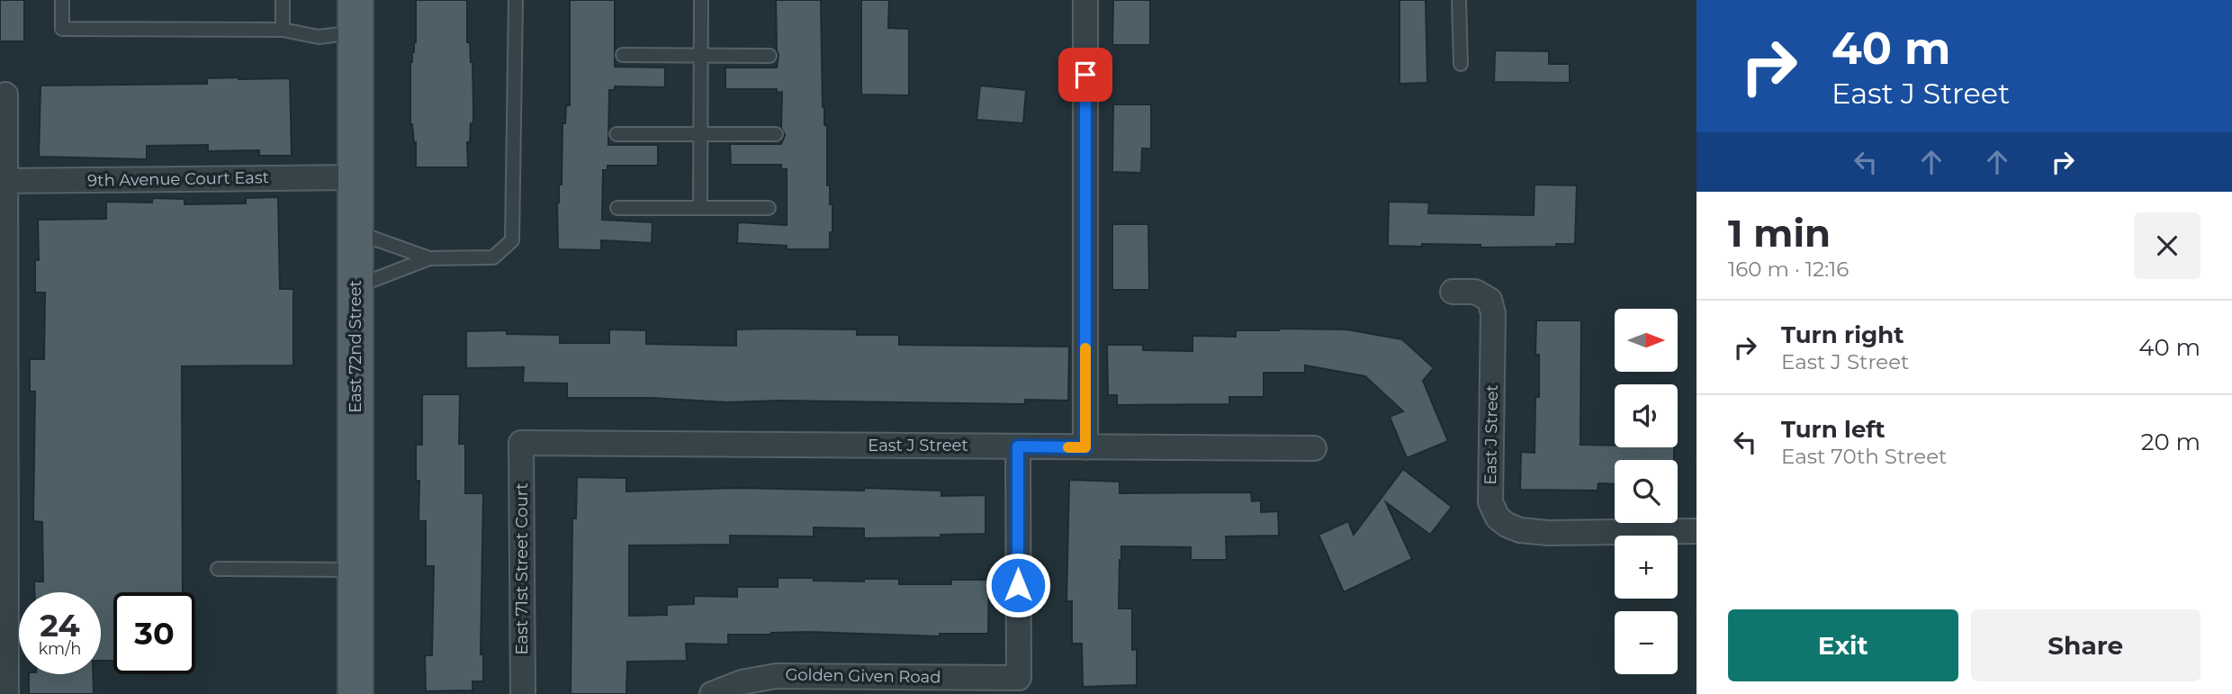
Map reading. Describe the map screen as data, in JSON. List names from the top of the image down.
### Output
{
  "streets": {
    "main road": ["East 72nd Street"],
    "street": [
      "9th Avenue Court East",
      "East J Street",
      "East 71st Street Court",
      "Golden Given Road"
    ]
  },
  "crossings": [
    ["9th Avenue Court East", "East 72nd Street"],
    ["East J Street", "East 71st Street Court"],
    ["East J Street", "Golden Given Road"]
  ],
  "north": "right",
  "page": {
    "turn": ["40 m", "East J Street"],
    "heading": ["1 min", "160 m · 12:16"],
    "list": [
      {
        "name": "Turn right",
        "note": "East J Street",
        "value": "40 m"
      },
      {
        "name": "Turn left",
        "note": "East 70th Street",
        "value": "20 m"
      }
    ],
    "map_buttons": ["+", "−"],
    "speed": "24 km/h",
    "limit": "30",
    "buttons": ["Exit", "Share"]
  }
}
